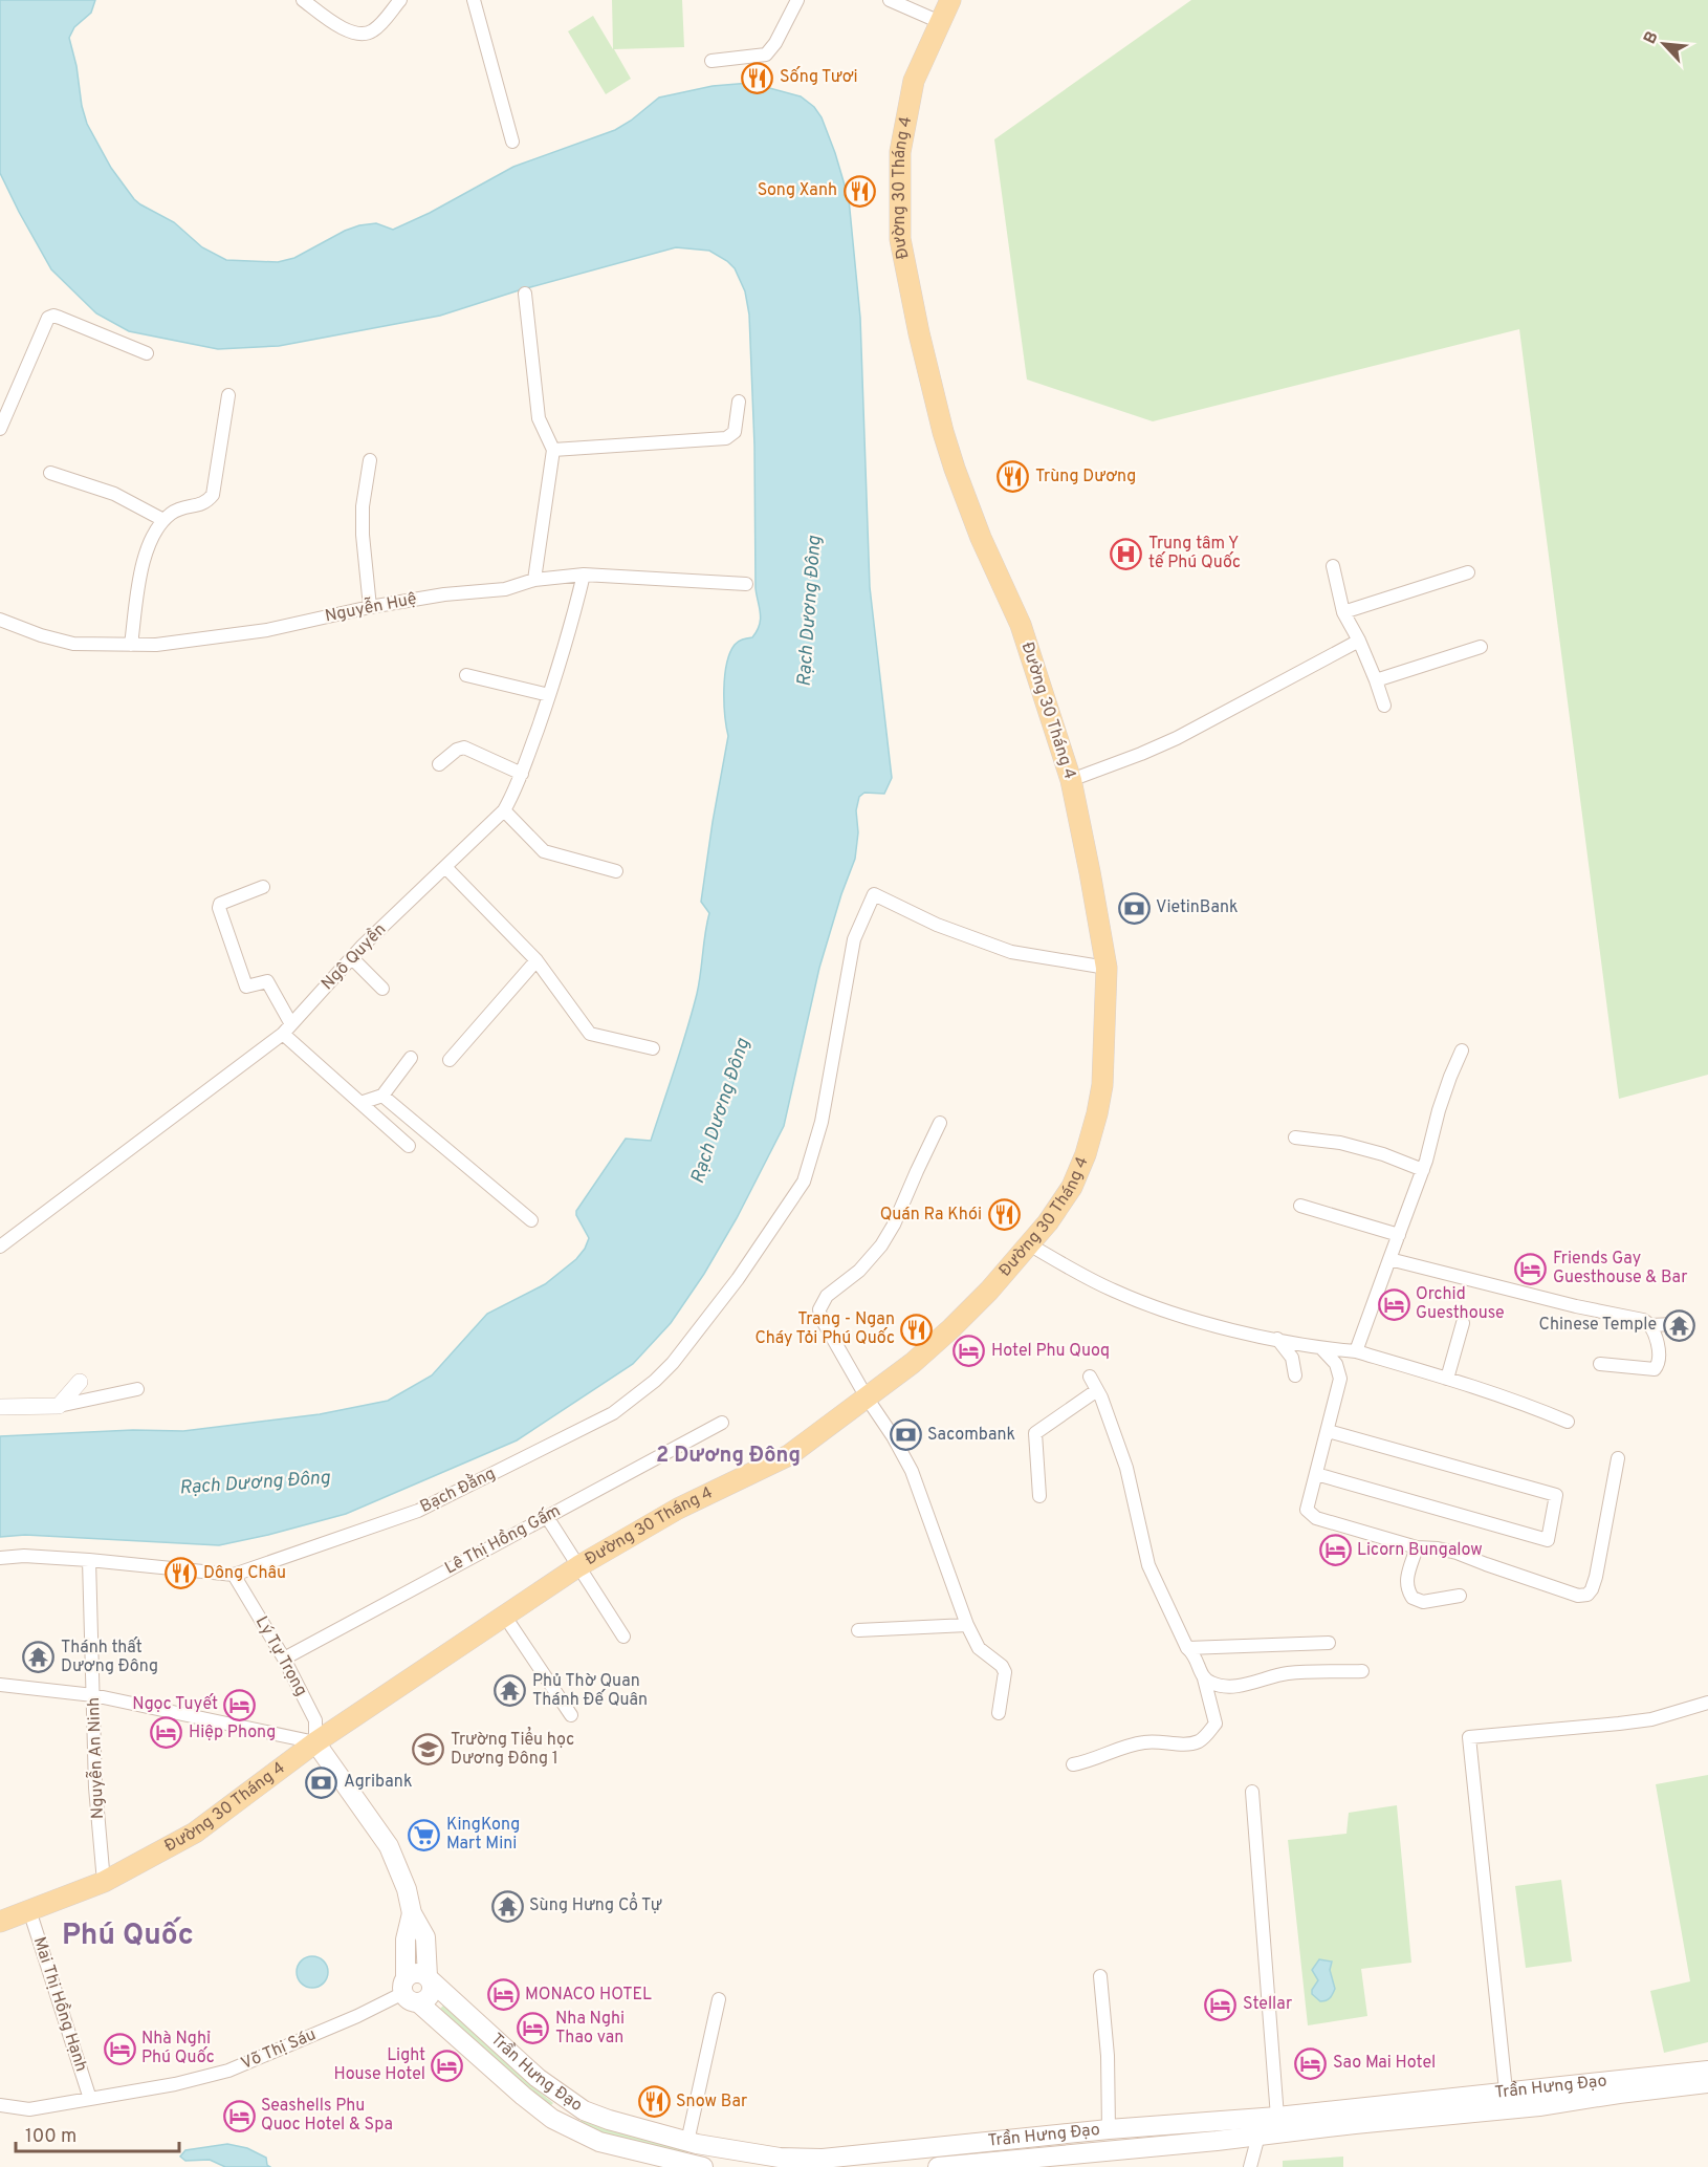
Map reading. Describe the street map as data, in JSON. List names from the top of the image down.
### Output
{
  "streets": {
    "main road": ["Đường 30 Tháng 4", "Trần Hưng Đạo"],
    "street": [
      "Nguyễn Huệ",
      "Ngô Quyền",
      "Bạch Đằng",
      "Lê Thị Hồng Gấm",
      "Lý Tự Trọng",
      "Nguyễn An Ninh",
      "Mai Thị Hồng Hạnh",
      "Võ Thị Sáu"
    ]
  },
  "crossings": [
    ["Đường 30 Tháng 4", "Bạch Đằng"],
    ["Đường 30 Tháng 4", "Lý Tự Trọng"],
    ["Đường 30 Tháng 4", "Nguyễn An Ninh"],
    ["Đường 30 Tháng 4", "Mai Thị Hồng Hạnh"],
    ["Nguyễn Huệ", "Ngô Quyền"],
    ["Bạch Đằng", "Lý Tự Trọng"],
    ["Bạch Đằng", "Nguyễn An Ninh"],
    ["Lê Thị Hồng Gấm", "Lý Tự Trọng"],
    ["Mai Thị Hồng Hạnh", "Võ Thị Sáu"],
    ["Võ Thị Sáu", "Trần Hưng Đạo"]
  ],
  "districts": ["2 Dương Đông", "Phú Quốc"],
  "water": ["Rạch Dương Đông"],
  "places": {
    "restaurant": [
      "Sống Tươi",
      "Song Xanh",
      "Trùng Dương",
      "Quán Ra Khói",
      "Trang - Ngan Cháy Tỏi Phú Quốc",
      "Dông Châu",
      "Snow Bar"
    ],
    "hospital": ["Trung tâm Y tế Phú Quốc"],
    "bank": ["VietinBank", "Sacombank", "Agribank"],
    "hotel": [
      "Friends Gay Guesthouse & Bar",
      "Orchid Guesthouse",
      "Hotel Phu Quoq",
      "Licorn Bungalow",
      "Ngọc Tuyết",
      "Hiệp Phong",
      "MONACO HOTEL",
      "Stellar",
      "Nha Nghi Thao van",
      "Nhà Nghỉ Phú Quốc",
      "Sao Mai Hotel",
      "Light House Hotel",
      "Seashells Phu Quoc Hotel & Spa"
    ],
    "temple": [
      "Chinese Temple",
      "Thánh thất Dương Đông",
      "Phủ Thờ Quan Thánh Đế Quân",
      "Sùng Hưng Cổ Tự"
    ],
    "school or university": ["Trường Tiểu học Dương Đông 1"],
    "supermarket": ["KingKong Mart Mini"]
  },
  "scale_bar": "100 m",
  "north": "top left"
}
